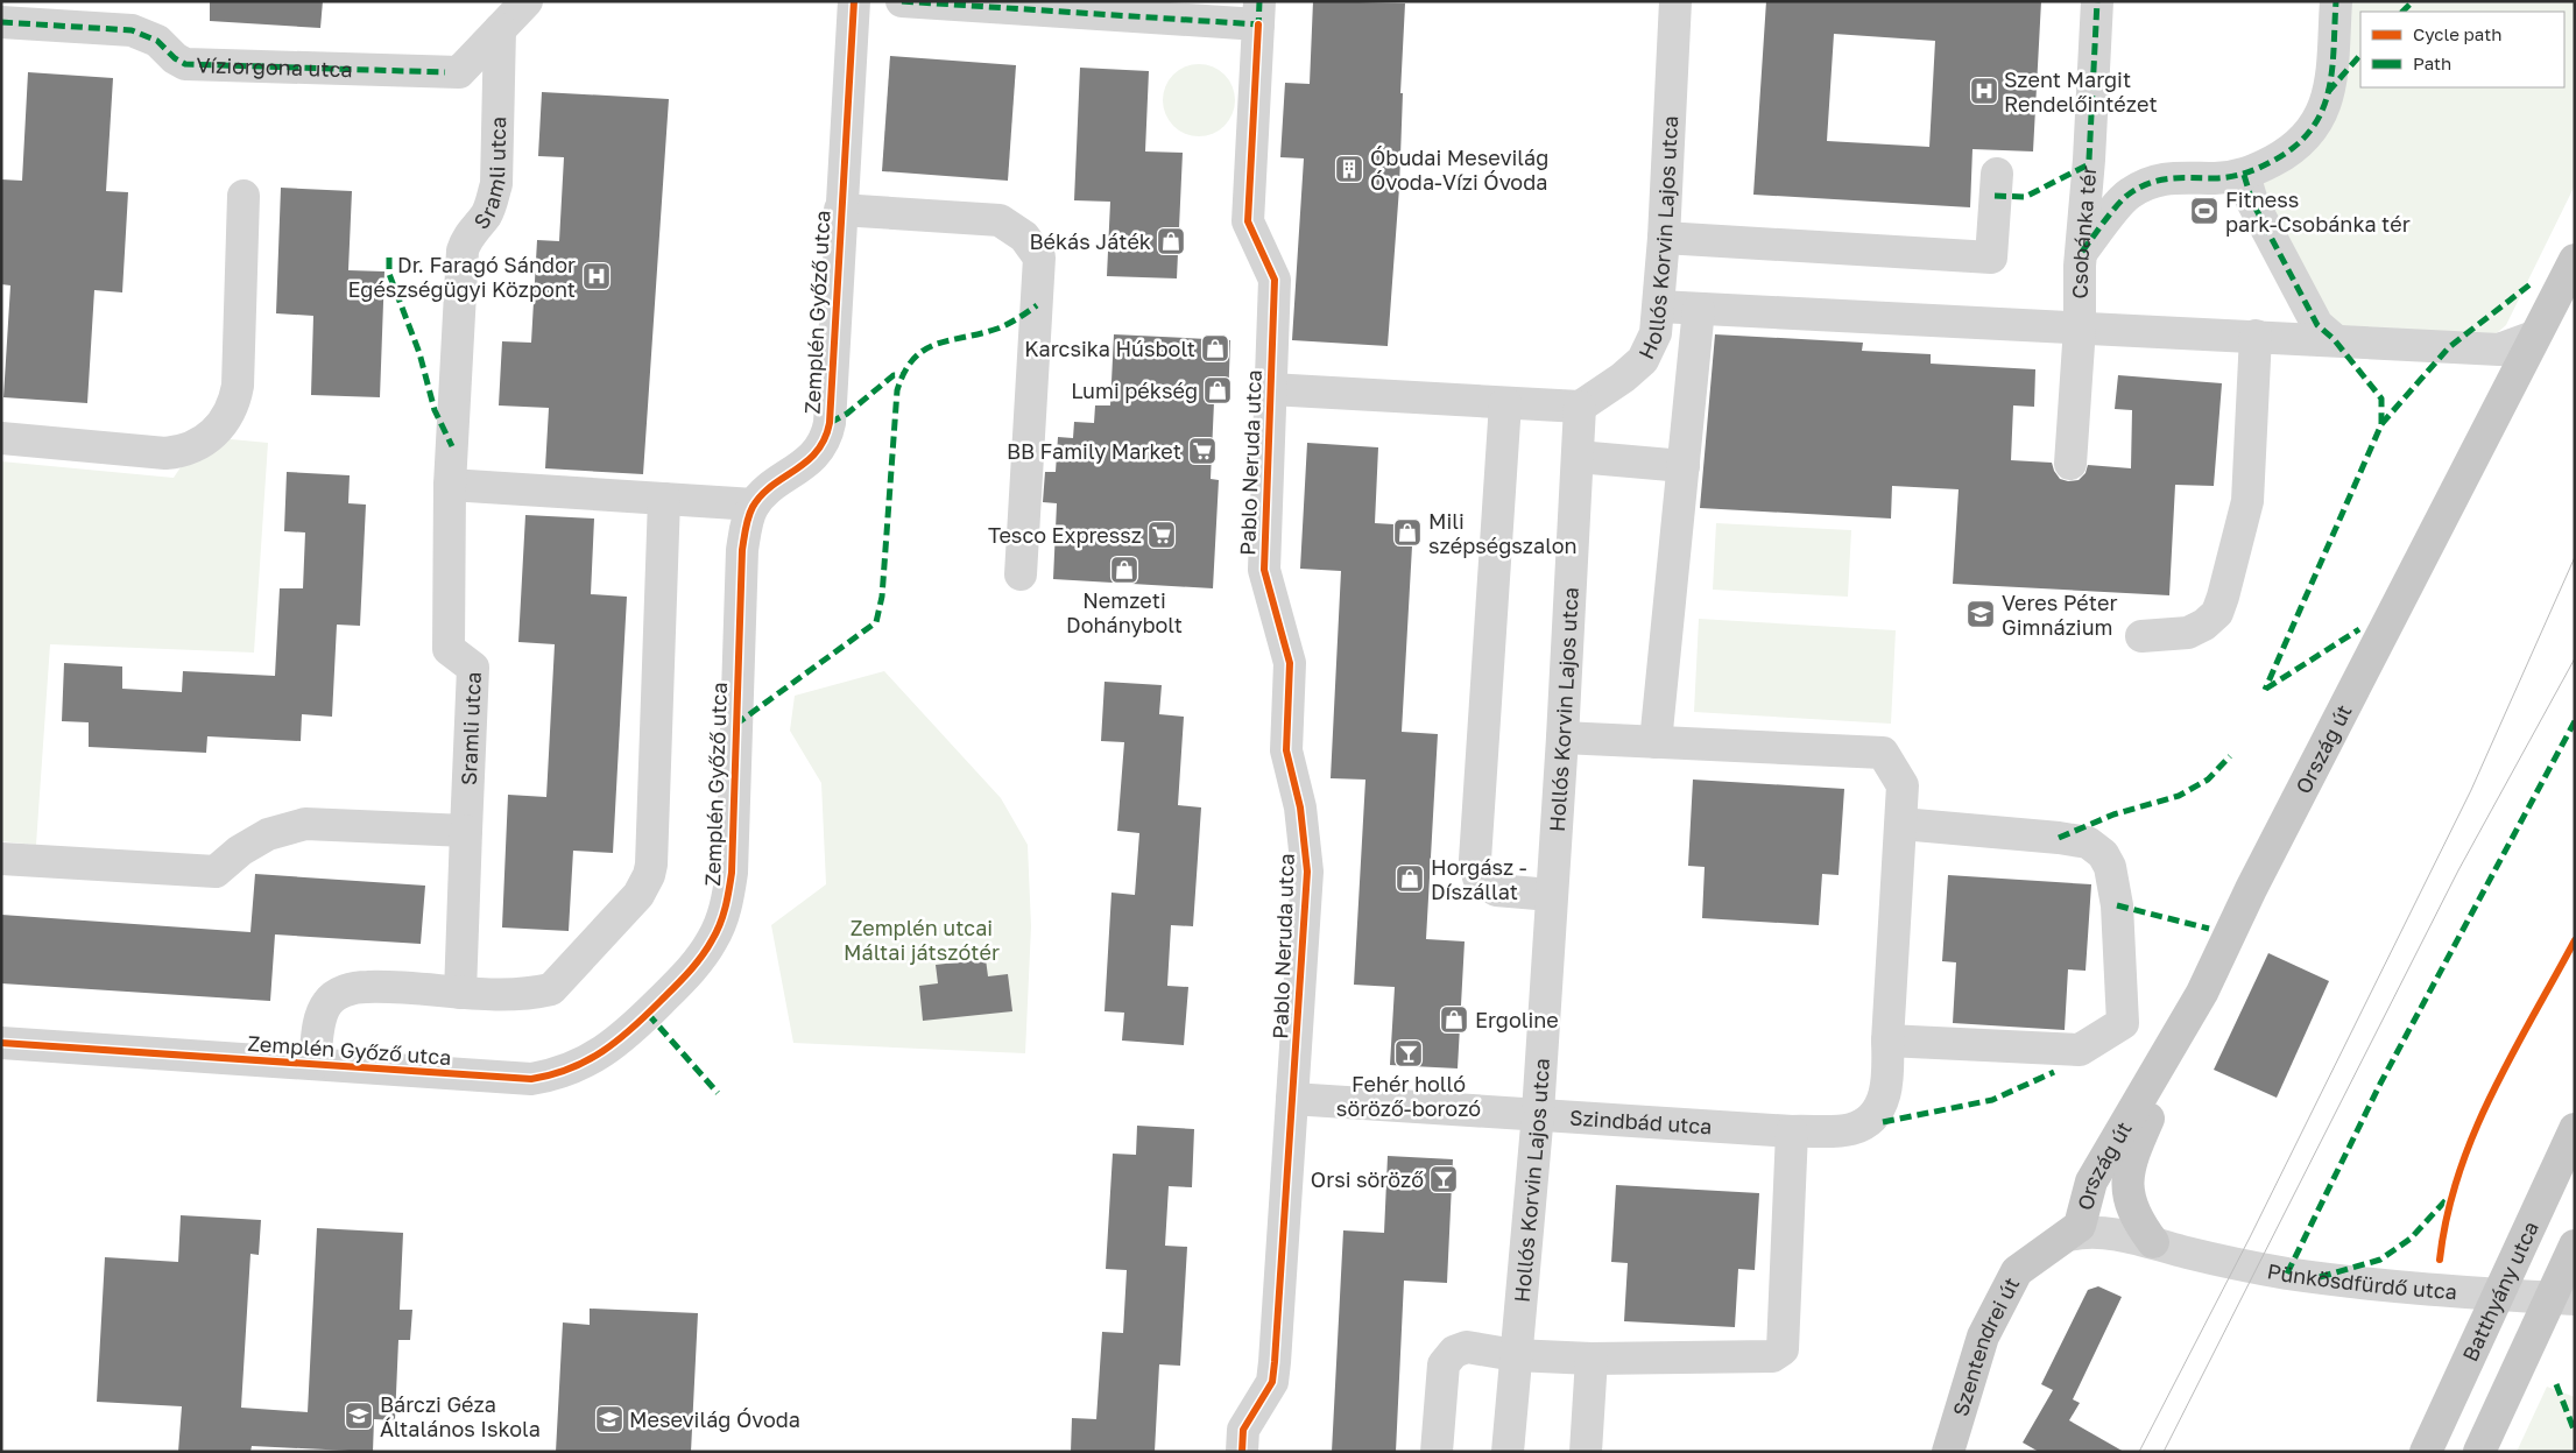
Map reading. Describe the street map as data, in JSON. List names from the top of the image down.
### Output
{
  "streets": {
    "main road": ["Ország út", "Batthyány utca", "Szentendrei út"],
    "street": [
      "Víziorgona utca",
      "Sramli utca",
      "Csobánka tér",
      "Hollós Korvin Lajos utca",
      "Zemplén Győző utca",
      "Pablo Neruda utca",
      "Szindbád utca",
      "Pünkösdfürdő utca"
    ]
  },
  "crossings": [
    ["Víziorgona utca", "Sramli utca"],
    ["Hollós Korvin Lajos utca", "Szindbád utca"],
    ["Pablo Neruda utca", "Szindbád utca"],
    ["Ország út", "Pünkösdfürdő utca"],
    ["Ország út", "Szentendrei út"],
    ["Pünkösdfürdő utca", "Batthyány utca"],
    ["Pünkösdfürdő utca", "Szentendrei út"]
  ],
  "parks": ["Zemplén utcai Máltai játszótér"],
  "places": {
    "hospital": ["Szent Margit Rendelőintézet", "Dr. Faragó Sándor Egészségügyi Központ"],
    "building": ["Óbudai Mesevilág Óvoda-Vízi Óvoda"],
    "sports": ["Fitness park-Csobánka tér"],
    "shop": [
      "Békás Játék",
      "Karcsika Húsbolt",
      "Lumi pékség",
      "Mili szépségszalon",
      "Nemzeti Dohánybolt",
      "Horgász - Díszállat",
      "Ergoline"
    ],
    "supermarket": ["BB Family Market", "Tesco Expressz"],
    "school or university": ["Veres Péter Gimnázium", "Bárczi Géza Általános Iskola", "Mesevilág Óvoda"],
    "bar": ["Fehér holló söröző-borozó", "Orsi söröző"]
  },
  "legend": ["Cycle path", "Path"]
}
